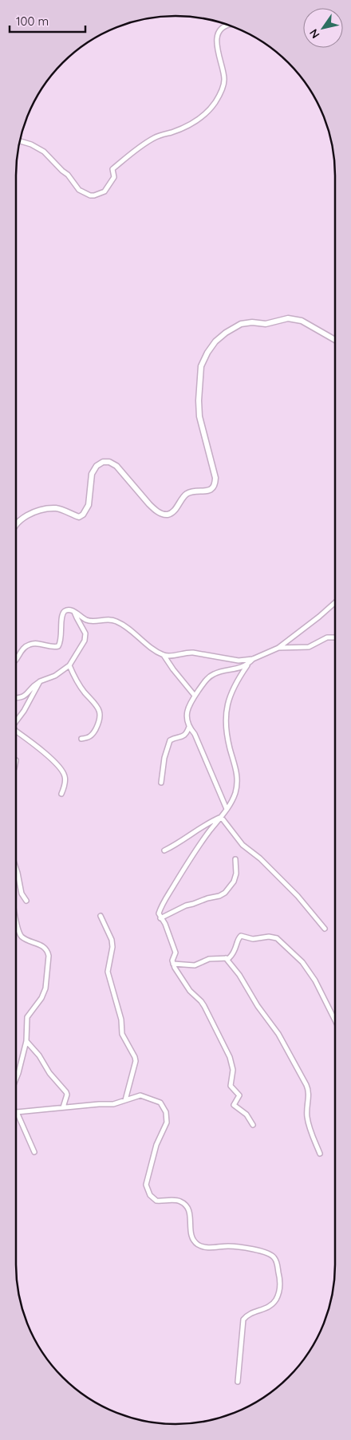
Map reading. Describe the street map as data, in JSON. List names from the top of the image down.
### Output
{
  "scale_bar": "100 m",
  "north": "bottom left"
}
